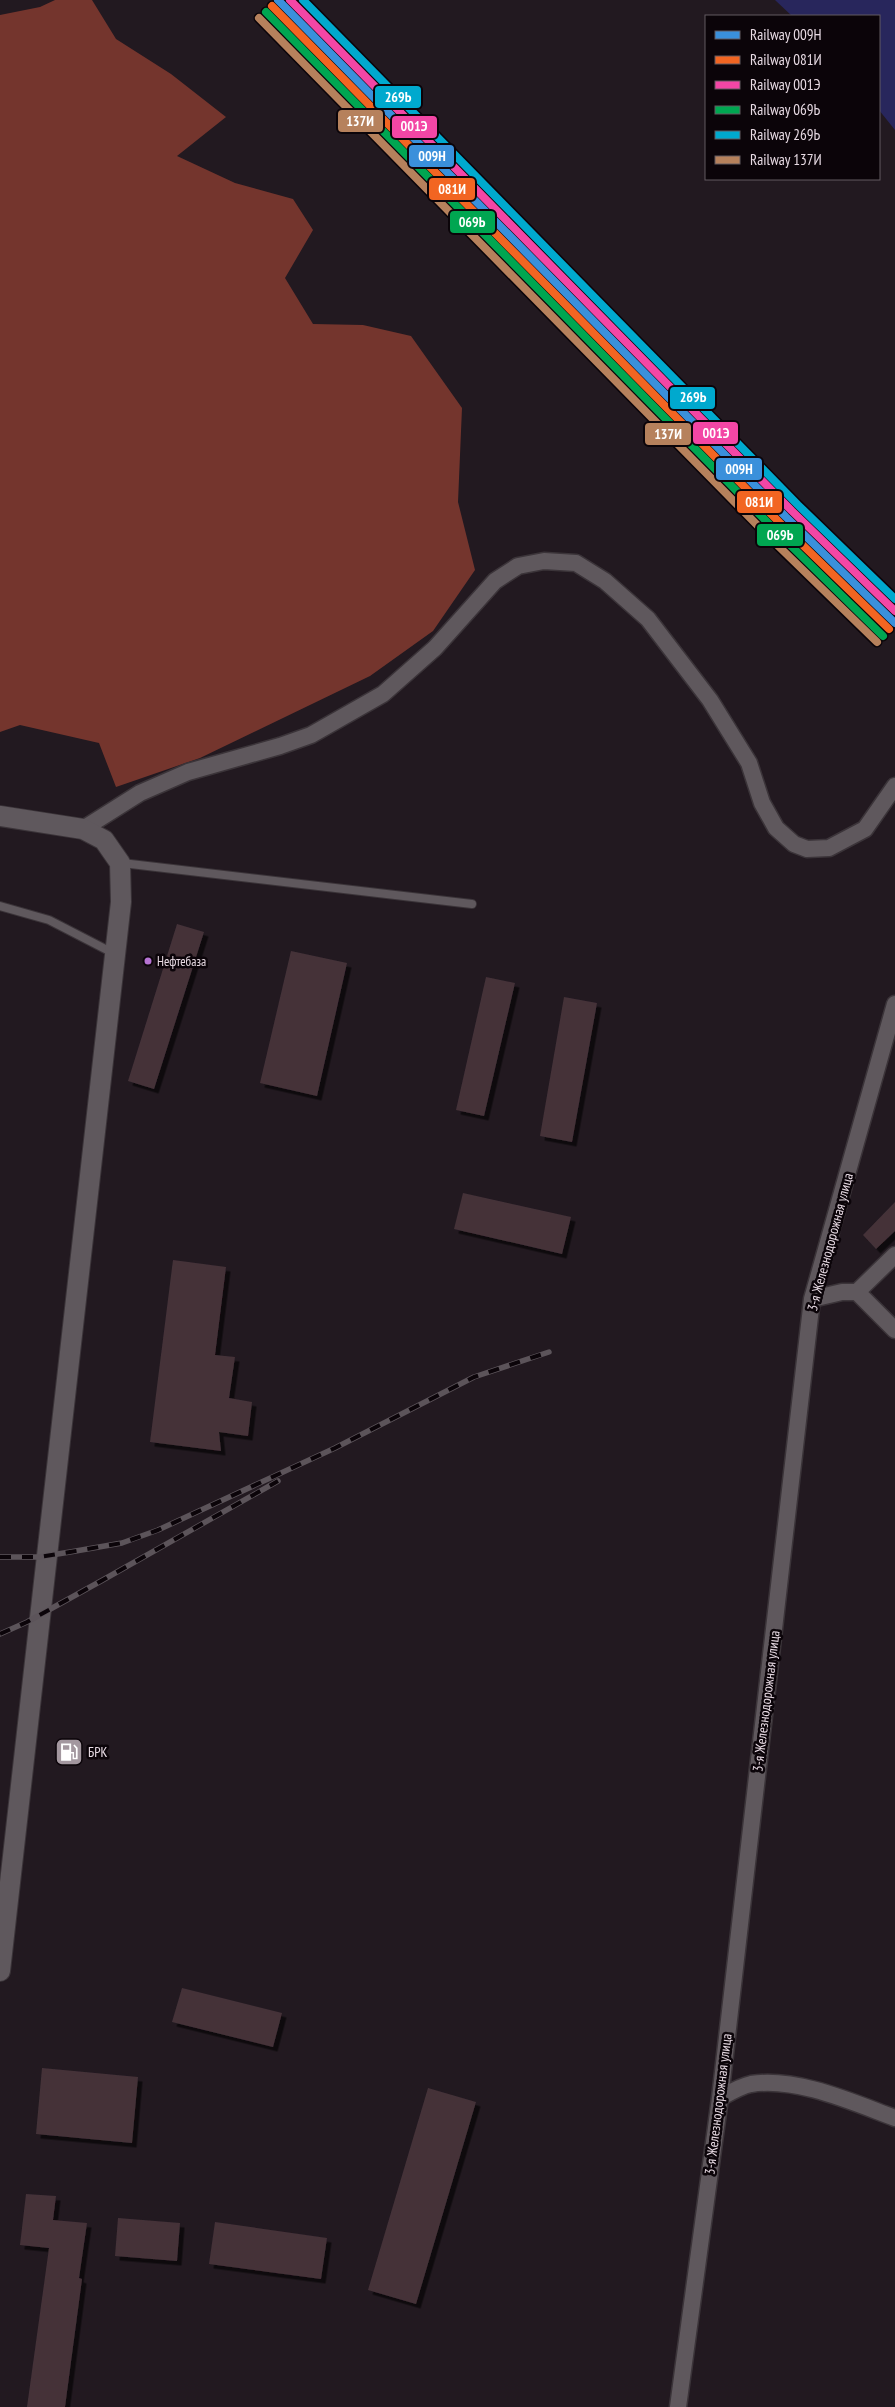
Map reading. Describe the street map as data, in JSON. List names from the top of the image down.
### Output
{
  "streets": {
    "street": ["3-я Железнодорожная улица"]
  },
  "places": {
    "other": ["Нефтебаза"],
    "fuel station": ["БРК"]
  },
  "lines": [
    "rail line 009Н",
    "rail line 001Э",
    "rail line 269Ь",
    "rail line 081И",
    "rail line 069Ь",
    "rail line 137И"
  ],
  "legend": [
    "Railway 009Н",
    "Railway 081И",
    "Railway 001Э",
    "Railway 069Ь",
    "Railway 269Ь",
    "Railway 137И"
  ]
}
